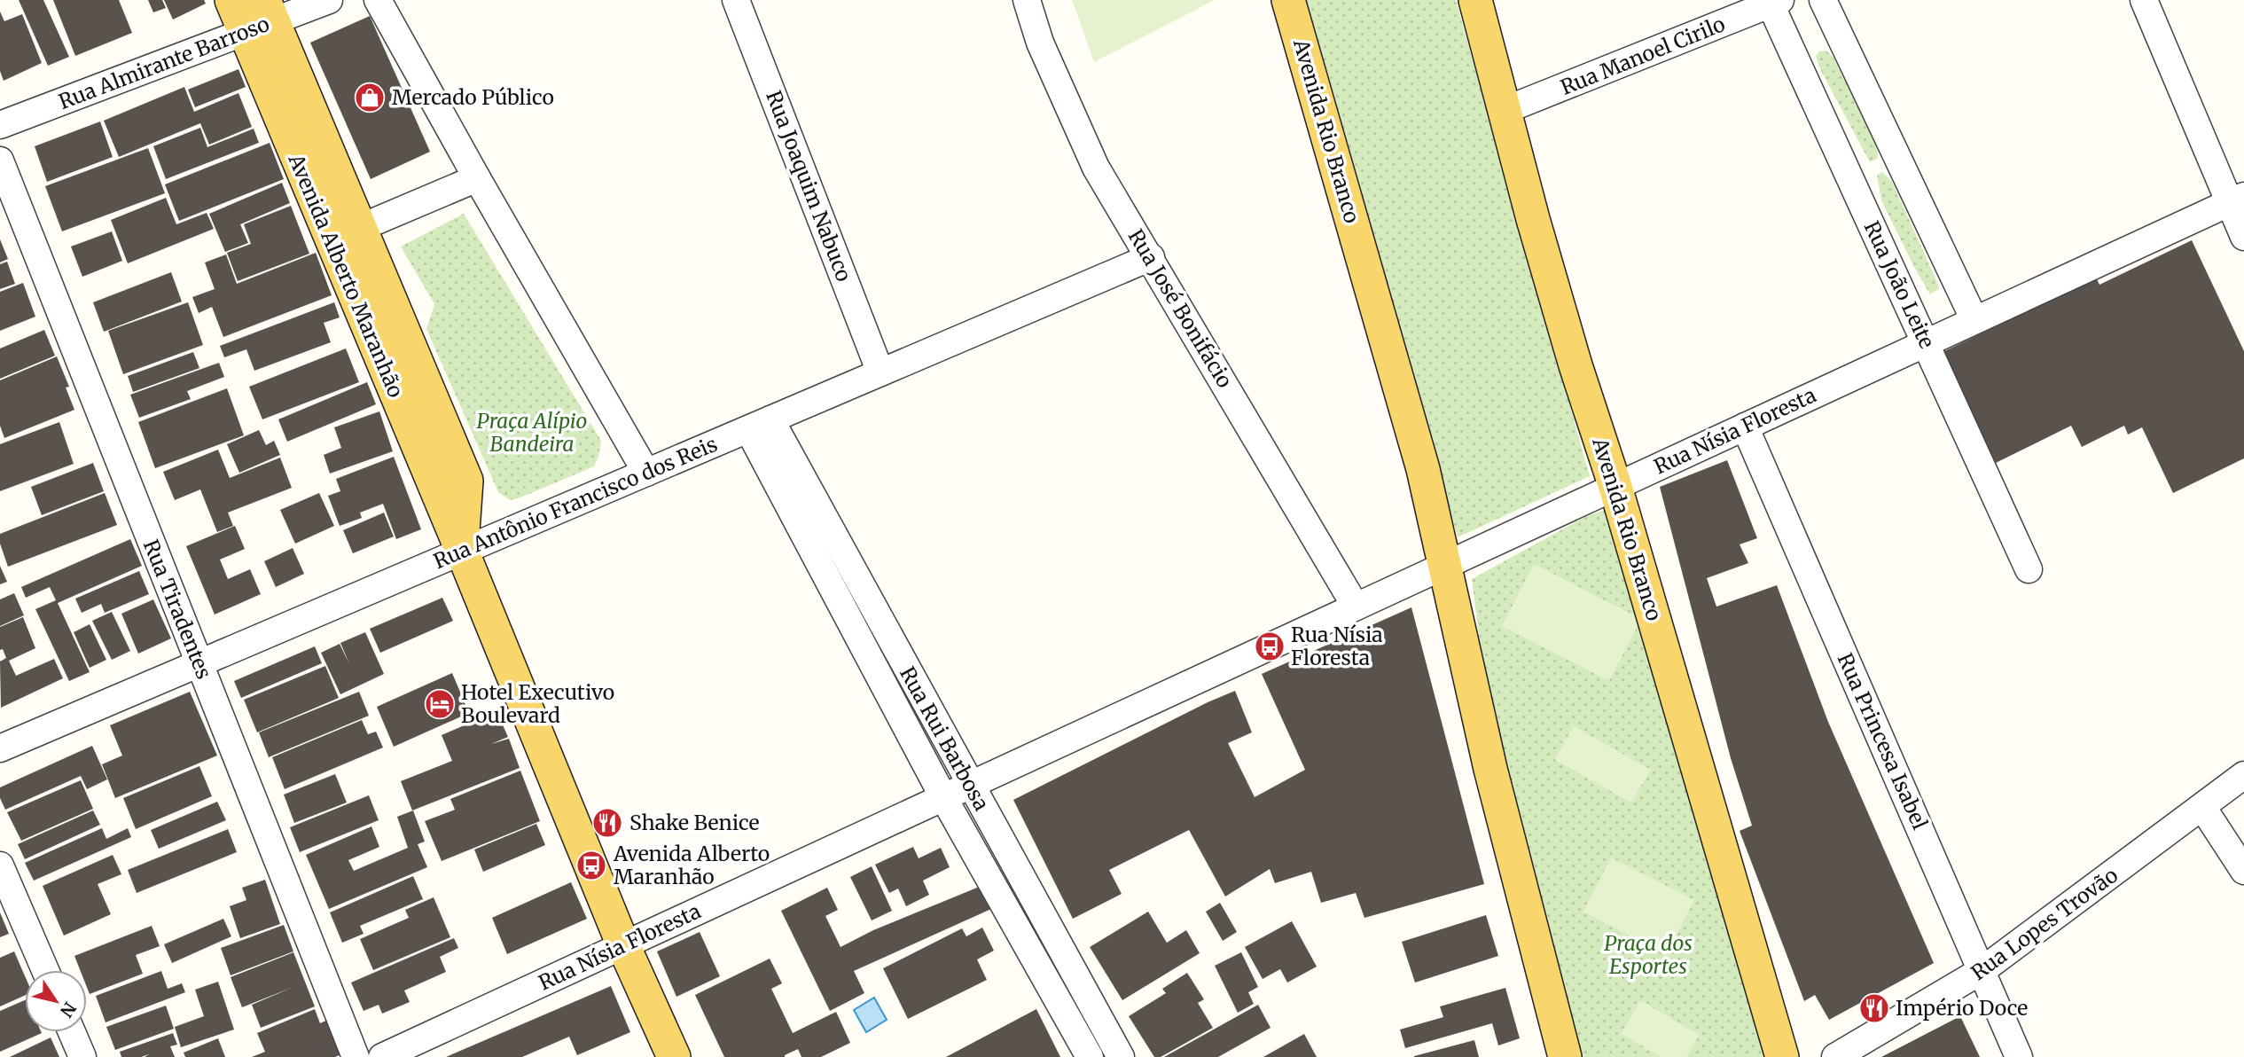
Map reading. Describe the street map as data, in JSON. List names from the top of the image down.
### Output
{
  "streets": {
    "main road": ["Avenida Rio Branco", "Avenida Alberto Maranhão"],
    "street": [
      "Rua Manoel Cirilo",
      "Rua Almirante Barroso",
      "Rua Joaquim Nabuco",
      "Rua João Leite",
      "Rua José Bonifácio",
      "Rua Nísia Floresta",
      "Rua Antônio Francisco dos Reis",
      "Rua Tiradentes",
      "Rua Rui Barbosa",
      "Rua Princesa Isabel",
      "Rua Lopes Trovão"
    ]
  },
  "crossings": [
    ["Rua Manoel Cirilo", "Avenida Rio Branco"],
    ["Rua Manoel Cirilo", "Rua João Leite"],
    ["Rua Almirante Barroso", "Avenida Alberto Maranhão"],
    ["Avenida Rio Branco", "Rua Nísia Floresta"],
    ["Rua Joaquim Nabuco", "Rua Antônio Francisco dos Reis"],
    ["Avenida Alberto Maranhão", "Rua Nísia Floresta"],
    ["Avenida Alberto Maranhão", "Rua Antônio Francisco dos Reis"],
    ["Rua João Leite", "Rua Nísia Floresta"],
    ["Rua José Bonifácio", "Rua Nísia Floresta"],
    ["Rua José Bonifácio", "Rua Antônio Francisco dos Reis"],
    ["Rua Nísia Floresta", "Rua Rui Barbosa"],
    ["Rua Nísia Floresta", "Rua Princesa Isabel"],
    ["Rua Antônio Francisco dos Reis", "Rua Tiradentes"],
    ["Rua Antônio Francisco dos Reis", "Rua Rui Barbosa"],
    ["Rua Princesa Isabel", "Rua Lopes Trovão"]
  ],
  "parks": ["Praça Alípio Bandeira", "Praça dos Esportes"],
  "places": {
    "shop": ["Mercado Público"],
    "bus stop": ["Rua Nísia Floresta", "Avenida Alberto Maranhão"],
    "hotel": ["Hotel Executivo Boulevard"],
    "restaurant": ["Shake Benice", "Império Doce"]
  },
  "north": "bottom right"
}
